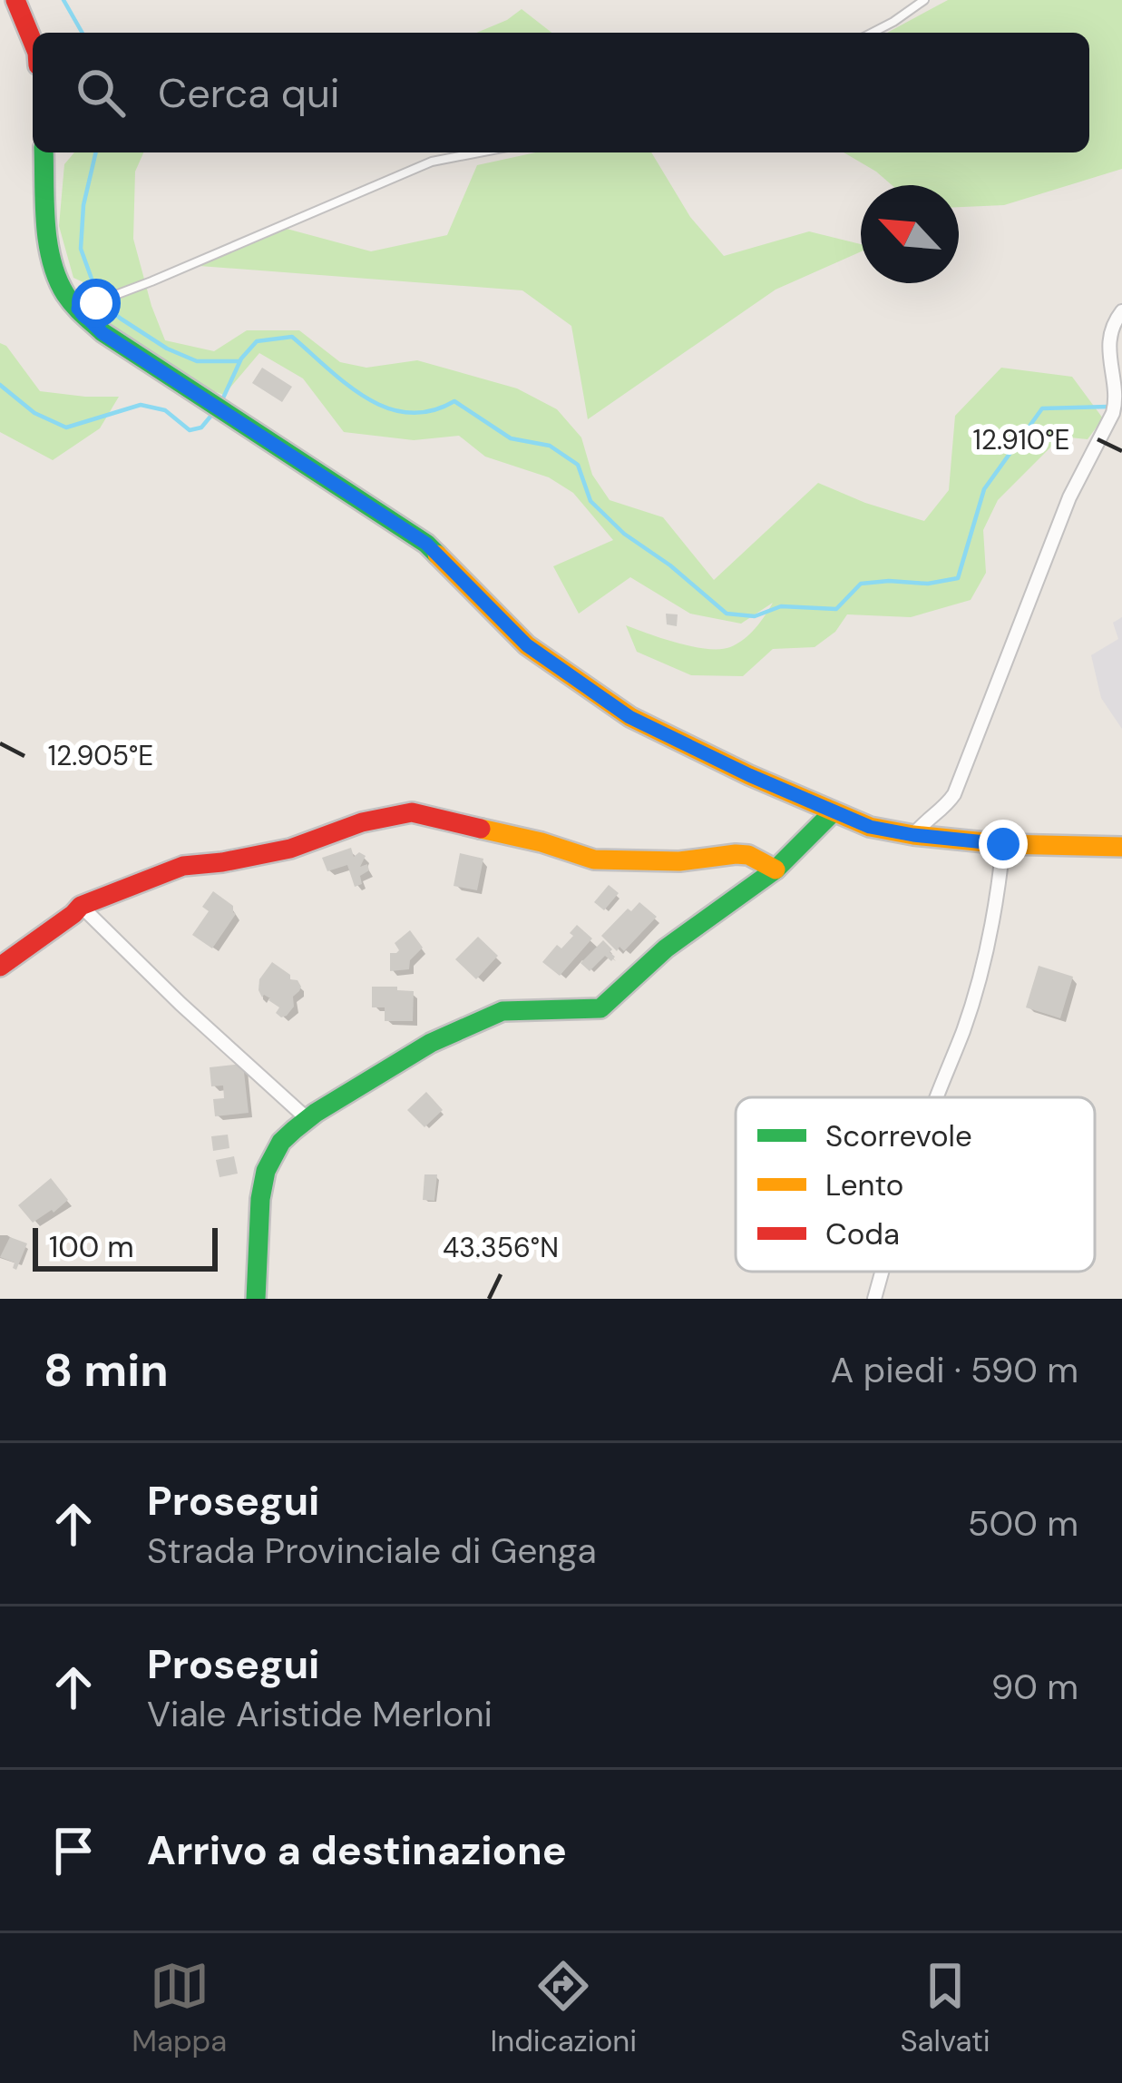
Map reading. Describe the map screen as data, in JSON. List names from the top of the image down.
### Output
{
  "legend": ["Scorrevole", "Lento", "Coda"],
  "scale_bar": "100 m",
  "north": "top left",
  "page": {
    "search": "Cerca qui",
    "scale": "100 m",
    "heading": ["8 min", "A piedi · 590 m"],
    "list": [
      ["Prosegui", "Strada Provinciale di Genga", "500 m"],
      ["Prosegui", "Viale Aristide Merloni", "90 m"],
      "Arrivo a destinazione"
    ],
    "nav": ["Mappa", "Indicazioni", "Salvati"]
  },
  "coordinates": ["12.910°E", "12.905°E", "43.356°N"]
}
